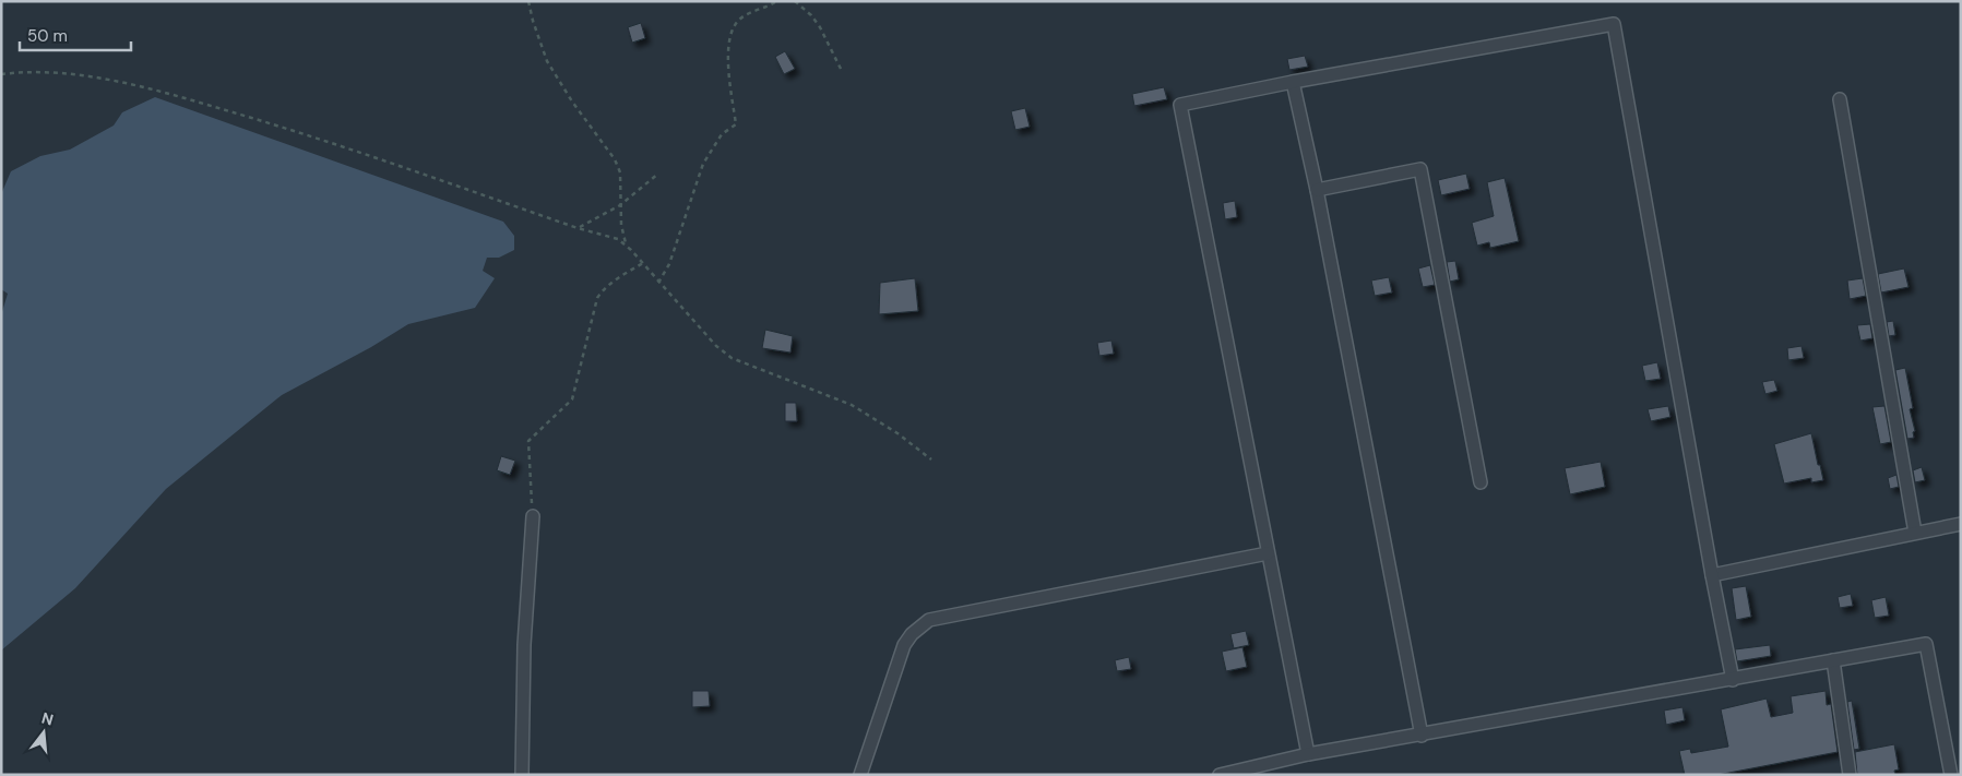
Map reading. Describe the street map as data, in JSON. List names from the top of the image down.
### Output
{
  "scale_bar": "50 m",
  "north": "top"
}
